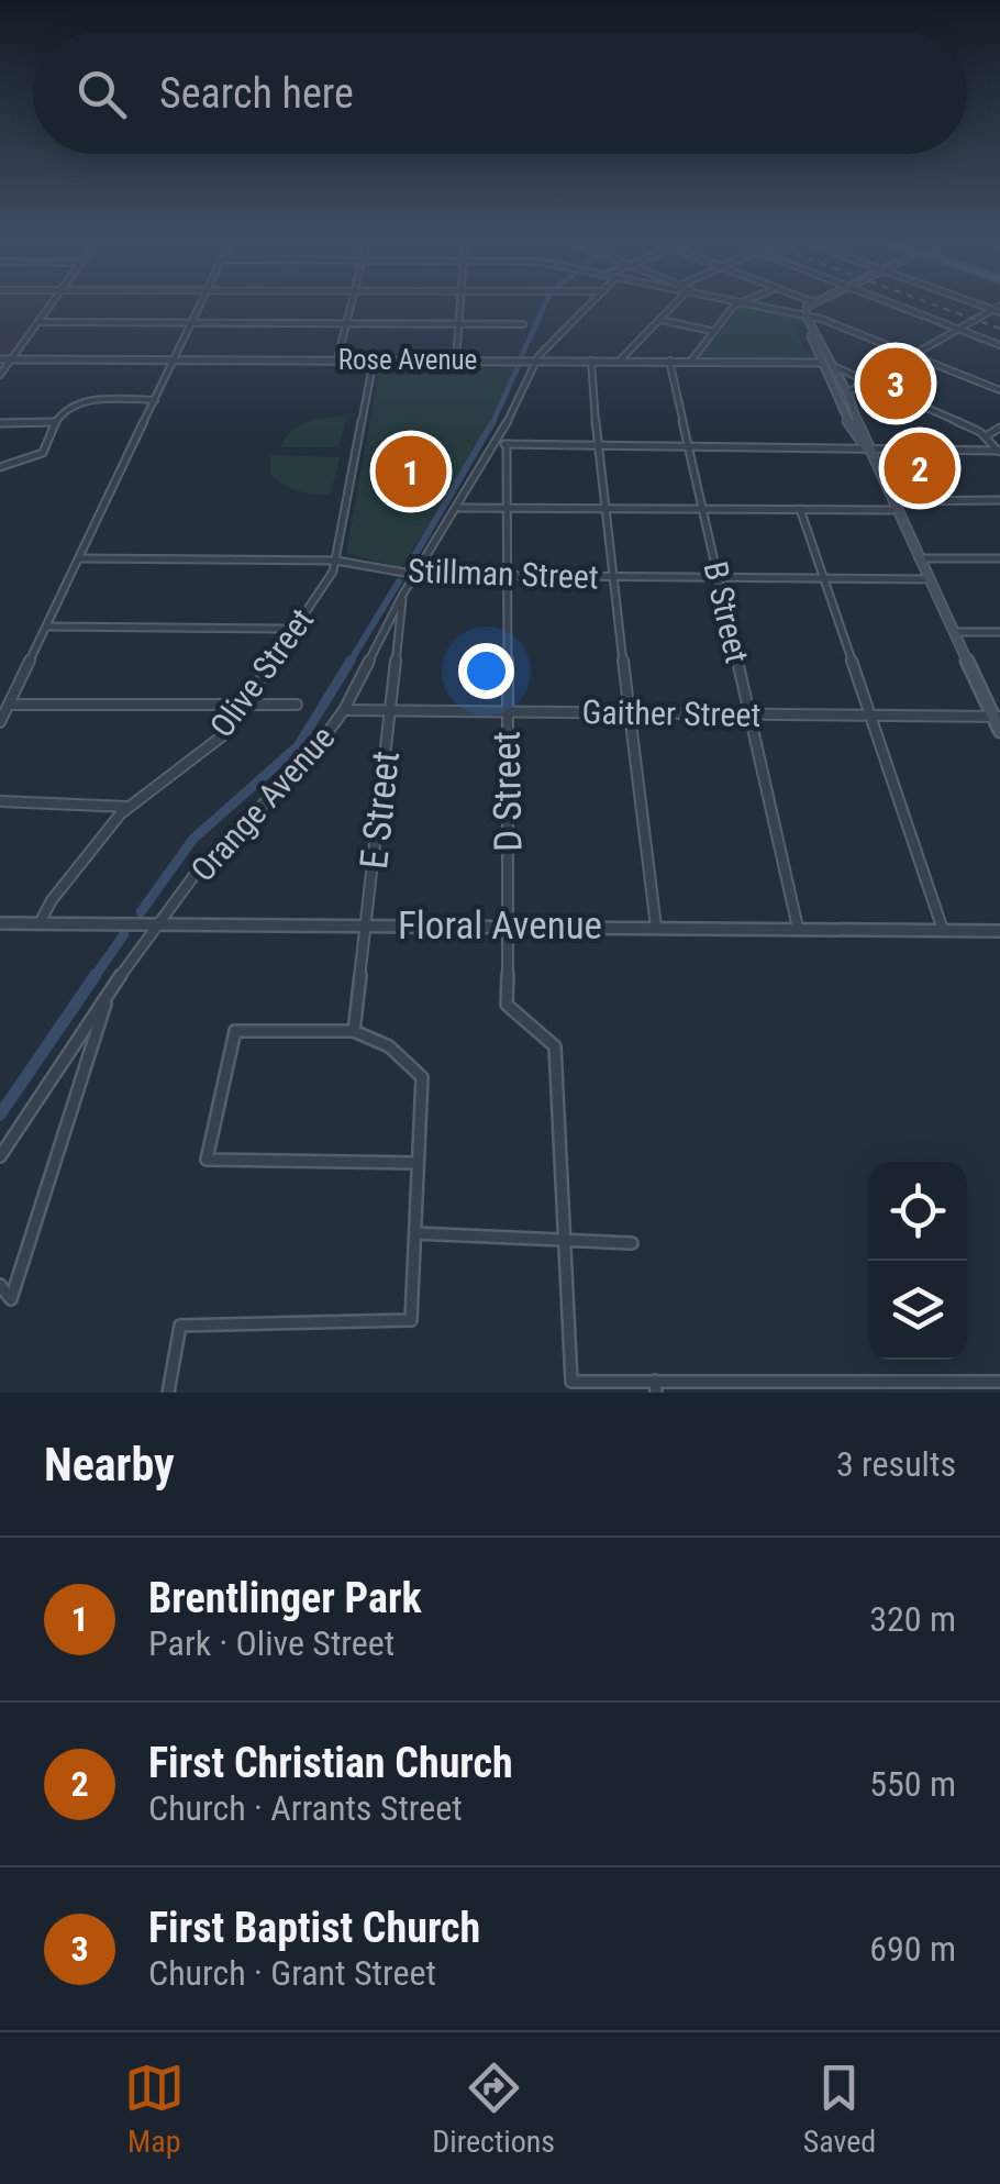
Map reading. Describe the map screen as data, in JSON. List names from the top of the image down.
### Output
{
  "streets": {
    "street": [
      "Rose Avenue",
      "Stillman Street",
      "B Street",
      "Olive Street",
      "Gaither Street",
      "D Street",
      "Orange Avenue",
      "E Street",
      "Floral Avenue"
    ]
  },
  "crossings": [
    ["Rose Avenue", "B Street"],
    ["Rose Avenue", "Olive Street"],
    ["Rose Avenue", "Orange Avenue"],
    ["Stillman Street", "B Street"],
    ["Stillman Street", "Olive Street"],
    ["Stillman Street", "D Street"],
    ["Stillman Street", "Orange Avenue"],
    ["B Street", "Gaither Street"],
    ["B Street", "Floral Avenue"],
    ["Olive Street", "Floral Avenue"],
    ["Gaither Street", "D Street"],
    ["Gaither Street", "Orange Avenue"],
    ["Gaither Street", "E Street"],
    ["D Street", "Orange Avenue"],
    ["D Street", "Floral Avenue"],
    ["Orange Avenue", "E Street"],
    ["Orange Avenue", "Floral Avenue"],
    ["E Street", "Floral Avenue"]
  ],
  "page": {
    "search": "Search here",
    "pins": ["3", "2", "1"],
    "heading": ["Nearby", "3 results"],
    "list": [
      {
        "mark": "1",
        "name": "Brentlinger Park",
        "note": "Park · Olive Street",
        "value": "320 m"
      },
      {
        "mark": "2",
        "name": "First Christian Church",
        "note": "Church · Arrants Street",
        "value": "550 m"
      },
      {
        "mark": "3",
        "name": "First Baptist Church",
        "note": "Church · Grant Street",
        "value": "690 m"
      }
    ],
    "nav": ["Map", "Directions", "Saved"]
  }
}
